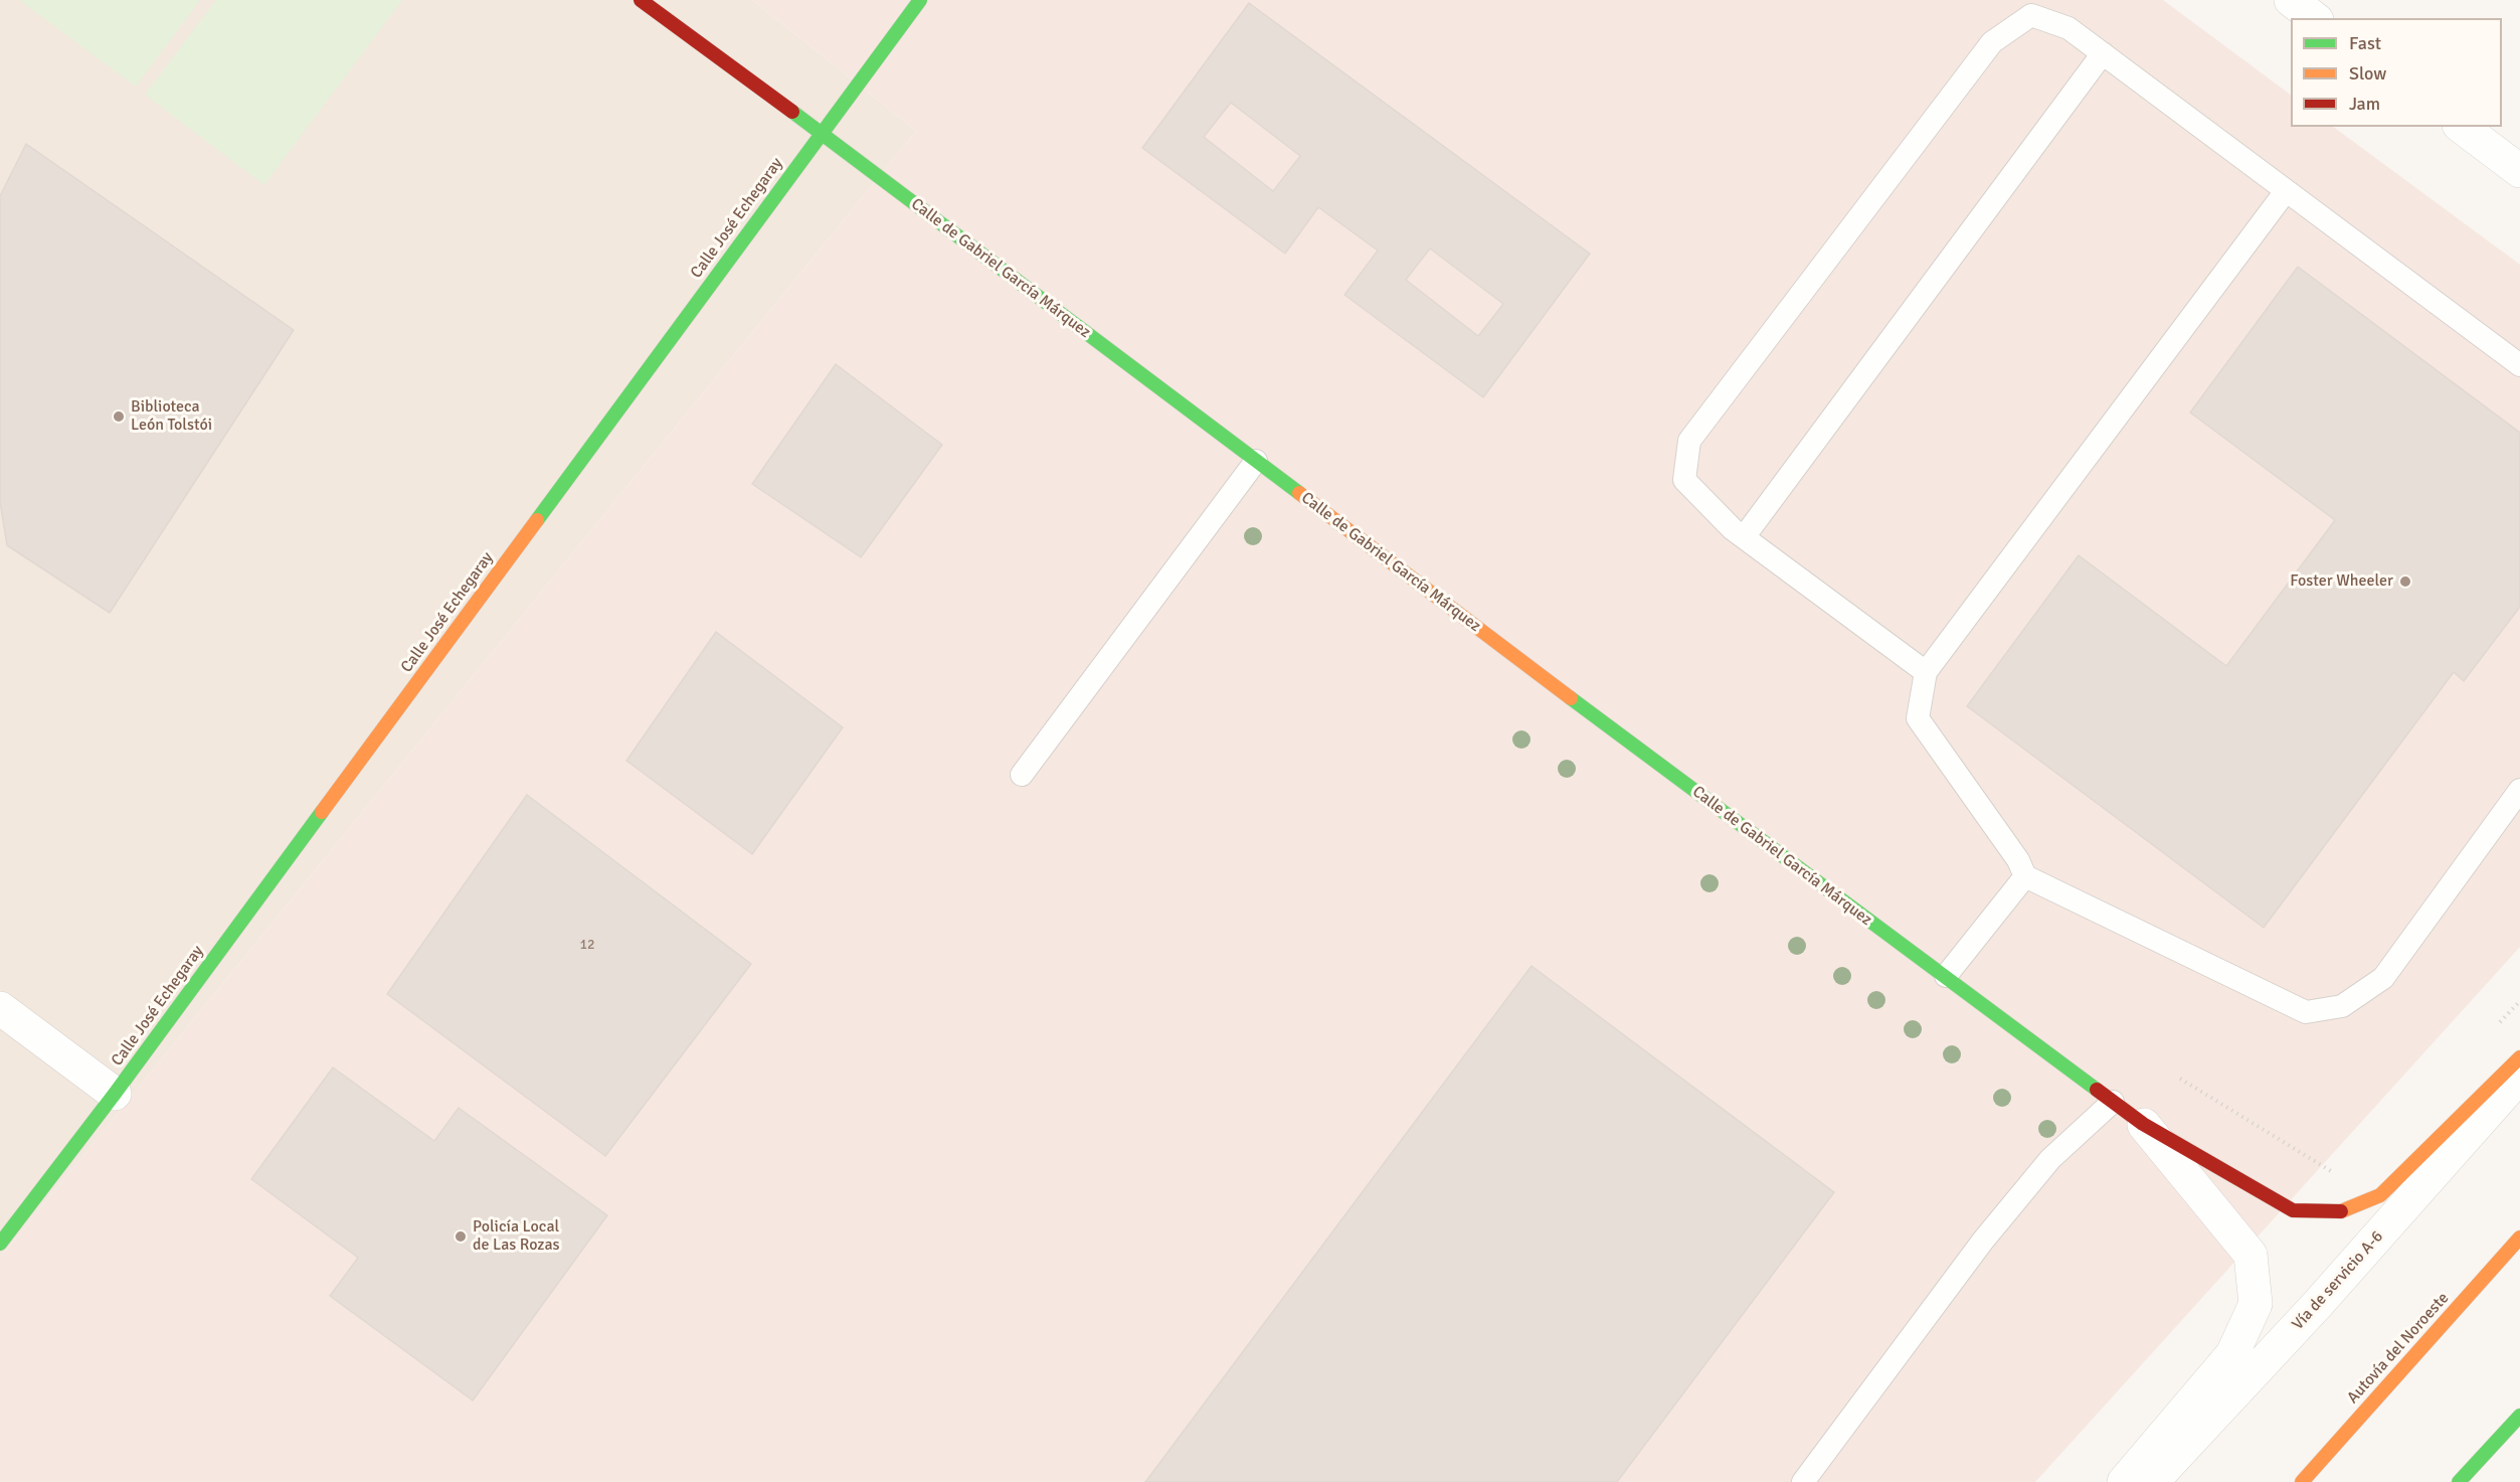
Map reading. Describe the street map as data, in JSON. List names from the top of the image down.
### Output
{
  "streets": {
    "main road": ["Calle José Echegaray", "Calle de Gabriel García Márquez", "Autovía del Noroeste"],
    "street": ["Vía de servicio A-6"]
  },
  "crossings": [
    ["Calle José Echegaray", "Calle de Gabriel García Márquez"]
  ],
  "places": ["Biblioteca León Tolstói", "Foster Wheeler", "Policía Local de Las Rozas"],
  "house_numbers": ["12"],
  "legend": ["Fast", "Slow", "Jam"]
}
